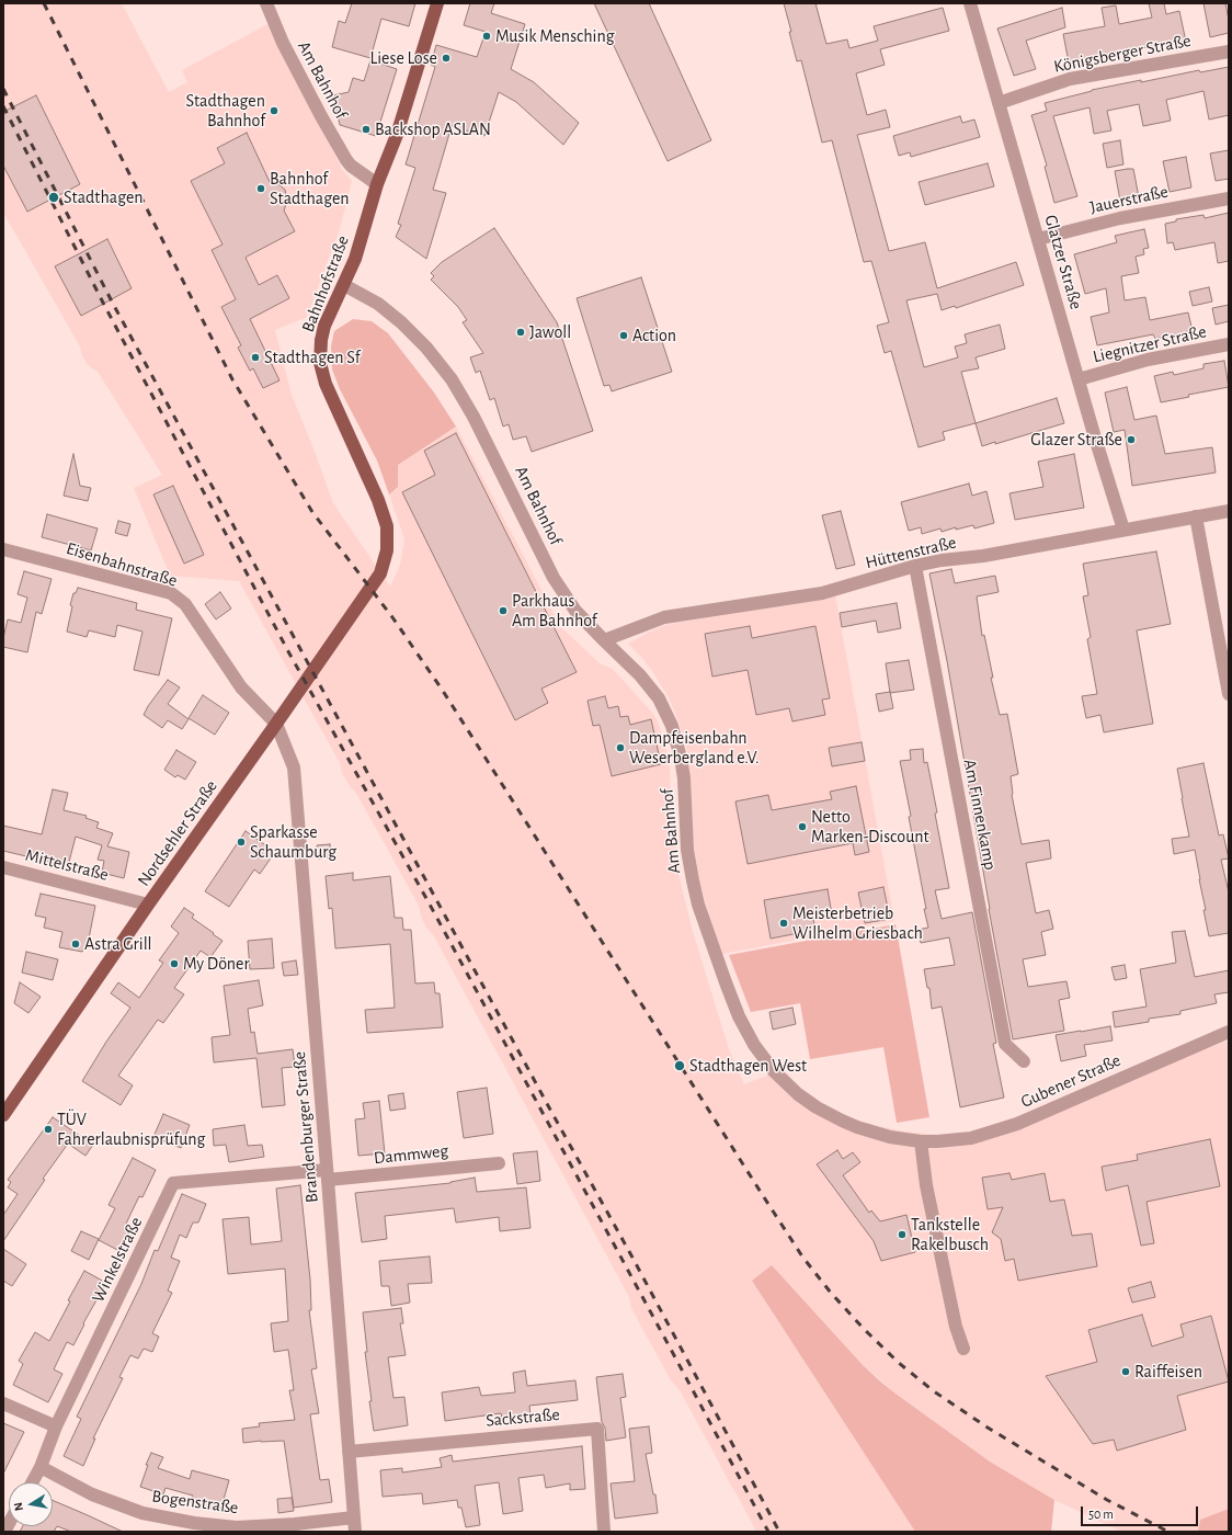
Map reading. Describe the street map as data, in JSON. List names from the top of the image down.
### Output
{
  "streets": {
    "main road": ["Bahnhofstraße", "Nordsehler Straße"],
    "street": [
      "Königsberger Straße",
      "Am Bahnhof",
      "Jauerstraße",
      "Glatzer Straße",
      "Liegnitzer Straße",
      "Hüttenstraße",
      "Eisenbahnstraße",
      "Am Finnenkamp",
      "Mittelstraße",
      "Gubener Straße",
      "Brandenburger Straße",
      "Dammweg",
      "Winkelstraße",
      "Sackstraße",
      "Bogenstraße"
    ]
  },
  "crossings": [
    ["Königsberger Straße", "Glatzer Straße"],
    ["Am Bahnhof", "Bahnhofstraße"],
    ["Am Bahnhof", "Hüttenstraße"],
    ["Am Bahnhof", "Gubener Straße"],
    ["Jauerstraße", "Glatzer Straße"],
    ["Glatzer Straße", "Liegnitzer Straße"],
    ["Glatzer Straße", "Hüttenstraße"],
    ["Bahnhofstraße", "Nordsehler Straße"],
    ["Hüttenstraße", "Am Finnenkamp"],
    ["Eisenbahnstraße", "Nordsehler Straße"],
    ["Eisenbahnstraße", "Brandenburger Straße"],
    ["Nordsehler Straße", "Mittelstraße"],
    ["Nordsehler Straße", "Brandenburger Straße"],
    ["Brandenburger Straße", "Dammweg"],
    ["Brandenburger Straße", "Winkelstraße"],
    ["Brandenburger Straße", "Sackstraße"],
    ["Brandenburger Straße", "Bogenstraße"],
    ["Dammweg", "Winkelstraße"],
    ["Winkelstraße", "Bogenstraße"]
  ],
  "places": [
    "Musik Mensching",
    "Liese Lose",
    "Stadthagen Bahnhof",
    "Backshop ASLAN",
    "Bahnhof Stadthagen",
    "Stadthagen",
    "Jawoll",
    "Action",
    "Stadthagen Sf",
    "Glazer Straße",
    "Parkhaus Am Bahnhof",
    "Dampfeisenbahn Weserbergland e.V.",
    "Netto Marken-Discount",
    "Sparkasse Schaumburg",
    "Meisterbetrieb Wilhelm Griesbach",
    "Astra Grill",
    "My Döner",
    "Stadthagen West",
    "TÜV Fahrerlaubnisprüfung",
    "Tankstelle Rakelbusch",
    "Raiffeisen"
  ],
  "scale_bar": "50 m",
  "north": "left"
}
